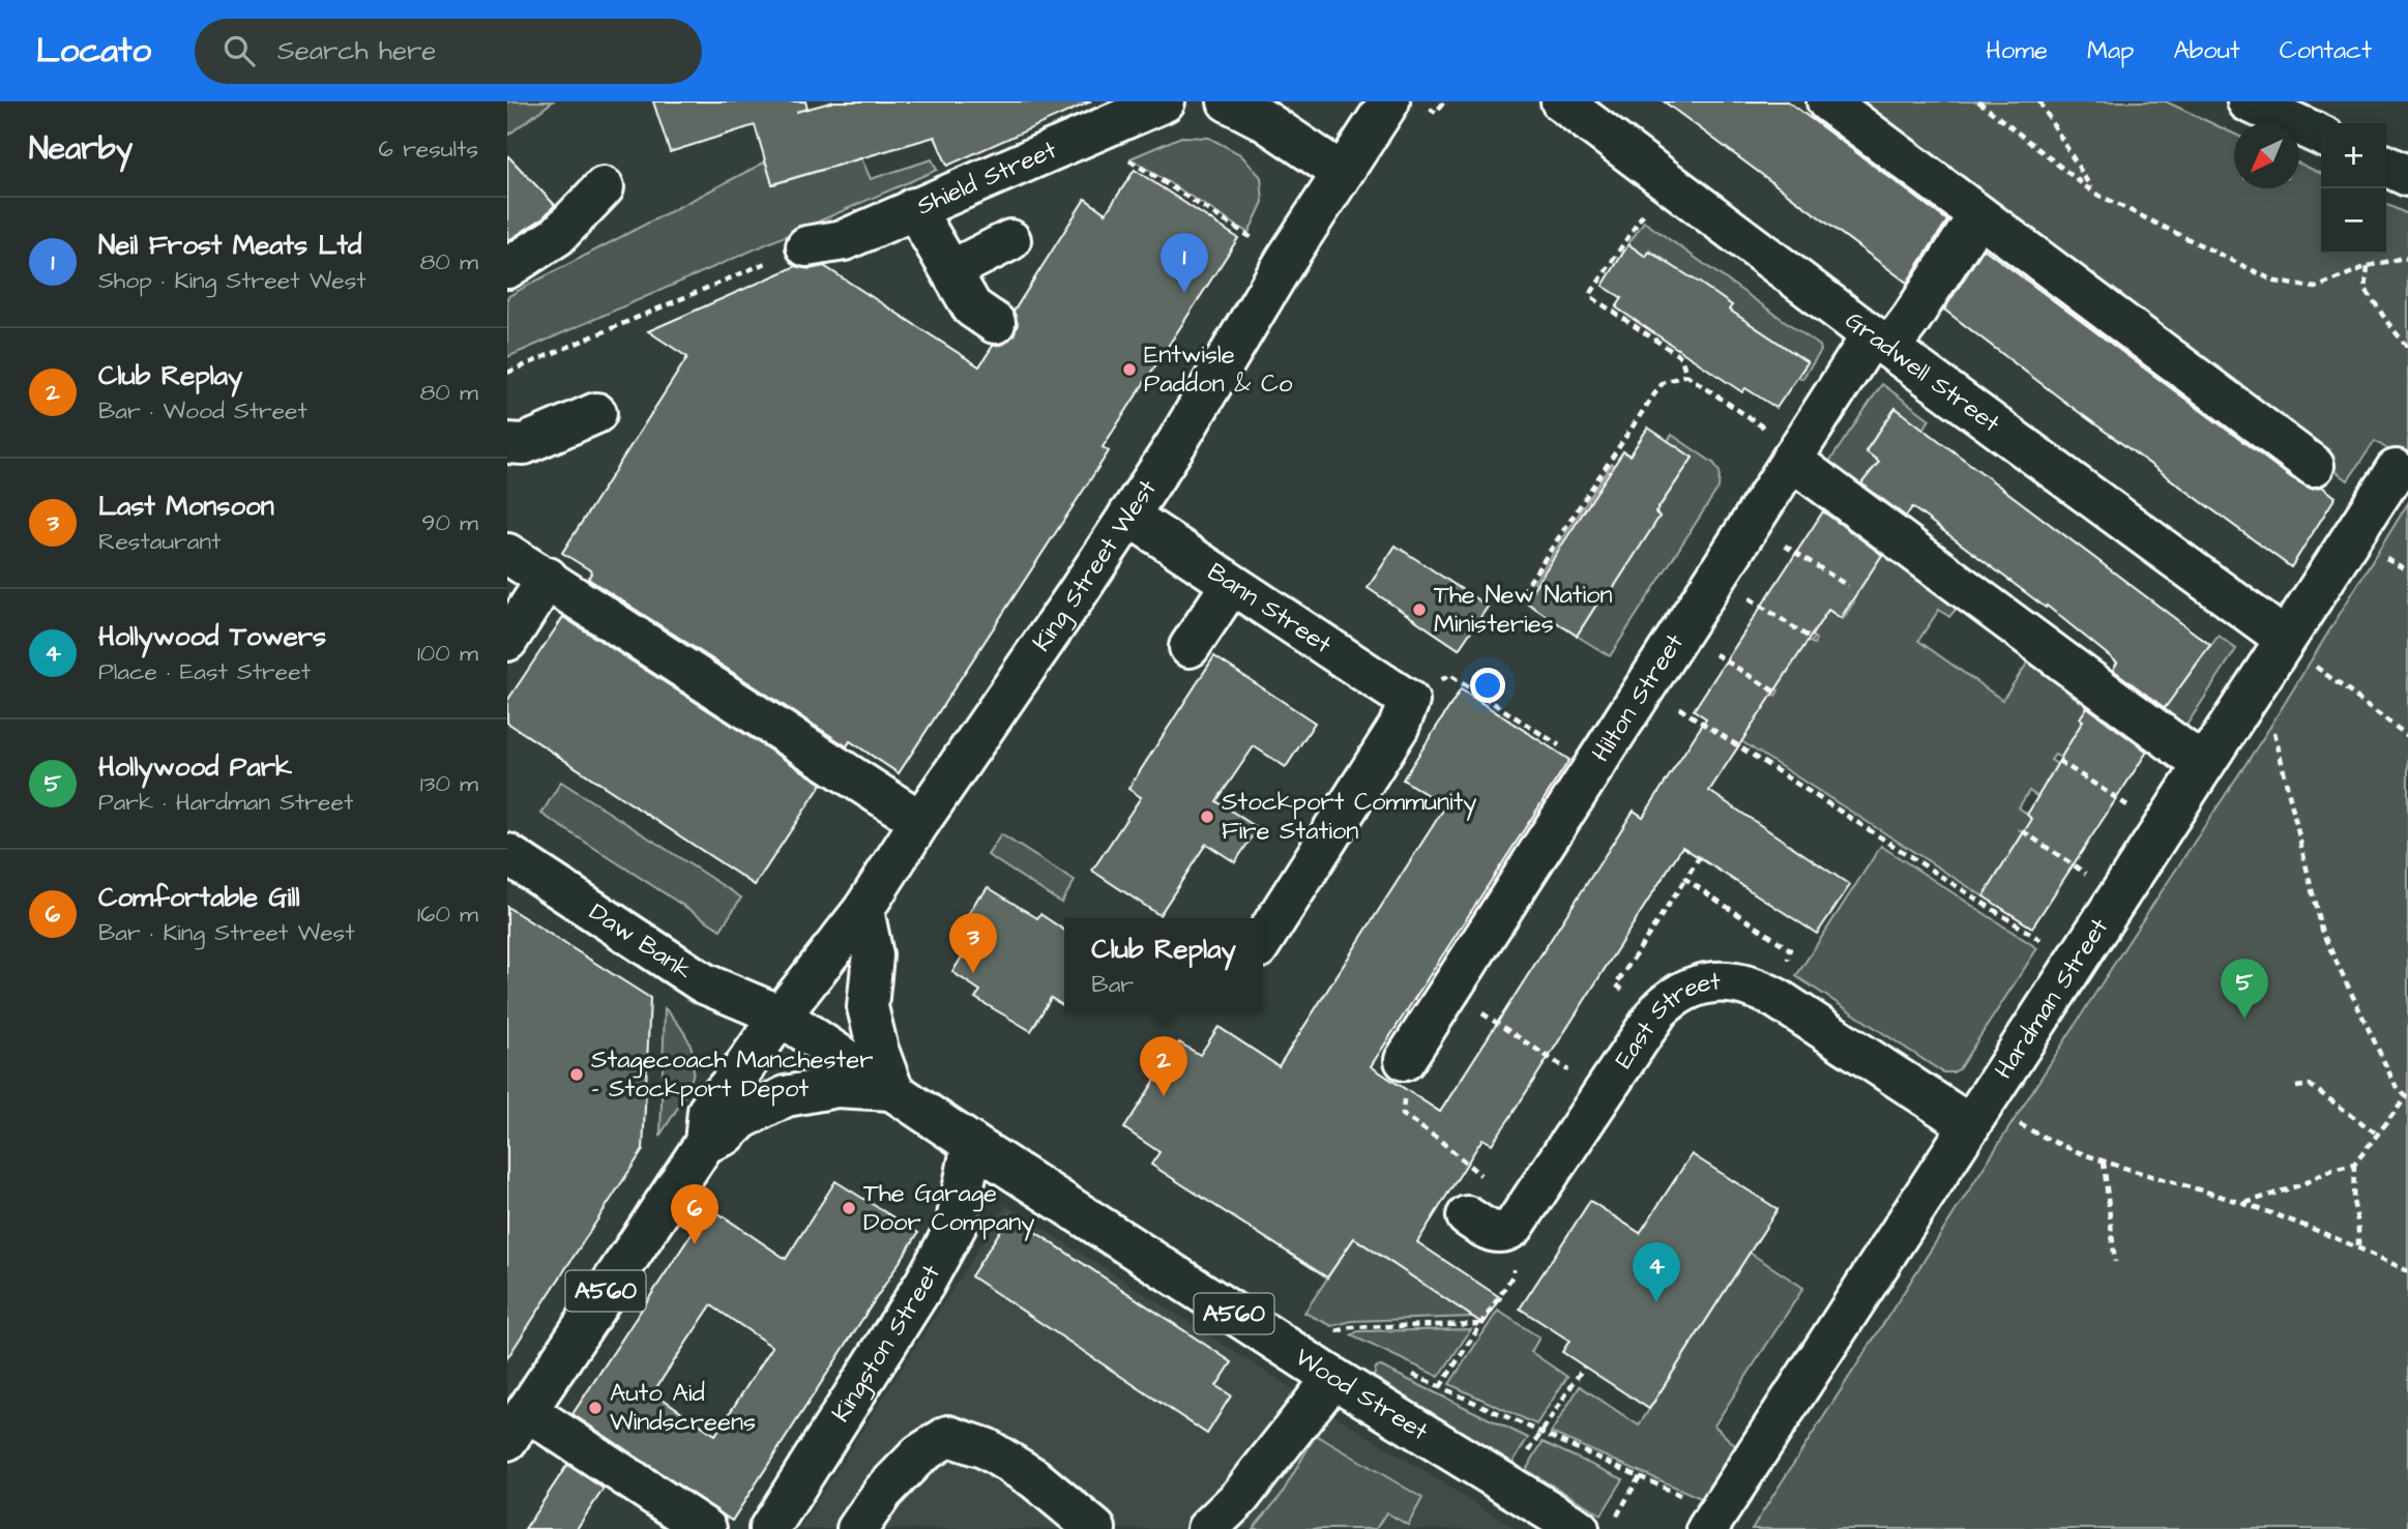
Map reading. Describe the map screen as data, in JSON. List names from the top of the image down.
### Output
{
  "streets": {
    "street": [
      "Shield Street",
      "Gradwell Street",
      "King Street West",
      "Bann Street",
      "Hilton Street",
      "Daw Bank",
      "Hardman Street",
      "East Street",
      "A560",
      "Kingston Street",
      "Wood Street"
    ]
  },
  "crossings": [
    ["Gradwell Street", "Hilton Street"],
    ["Gradwell Street", "Hardman Street"],
    ["King Street West", "Bann Street"],
    ["King Street West", "Daw Bank"],
    ["King Street West", "A560"],
    ["Daw Bank", "A560"],
    ["Hardman Street", "East Street"],
    ["A560", "Wood Street"],
    ["Kingston Street", "Wood Street"]
  ],
  "places": [
    "Entwisle Paddon & Co",
    "The New Nation Ministeries",
    "Stockport Community Fire Station",
    "Stagecoach Manchester - Stockport Depot",
    "The Garage Door Company",
    "Auto Aid Windscreens"
  ],
  "north": "bottom left",
  "page": {
    "header": "Locato",
    "search": "Search here",
    "nav": [
      "Home",
      "Map",
      "About",
      "Contact"
    ],
    "heading": ["Nearby", "6 results"],
    "map_buttons": ["+", "−"],
    "list": [
      {
        "mark": "1",
        "name": "Neil Frost Meats Ltd",
        "note": "Shop · King Street West",
        "value": "80 m"
      },
      {
        "mark": "2",
        "name": "Club Replay",
        "note": "Bar · Wood Street",
        "value": "80 m"
      },
      {
        "mark": "3",
        "name": "Last Monsoon",
        "note": "Restaurant",
        "value": "90 m"
      },
      {
        "mark": "4",
        "name": "Hollywood Towers",
        "note": "Place · East Street",
        "value": "100 m"
      },
      {
        "mark": "5",
        "name": "Hollywood Park",
        "note": "Park · Hardman Street",
        "value": "130 m"
      },
      {
        "mark": "6",
        "name": "Comfortable Gill",
        "note": "Bar · King Street West",
        "value": "160 m"
      }
    ],
    "pins": [
      "1",
      "3",
      "5",
      "2",
      "6",
      "4"
    ],
    "popup": ["Club Replay", "Bar"]
  }
}
